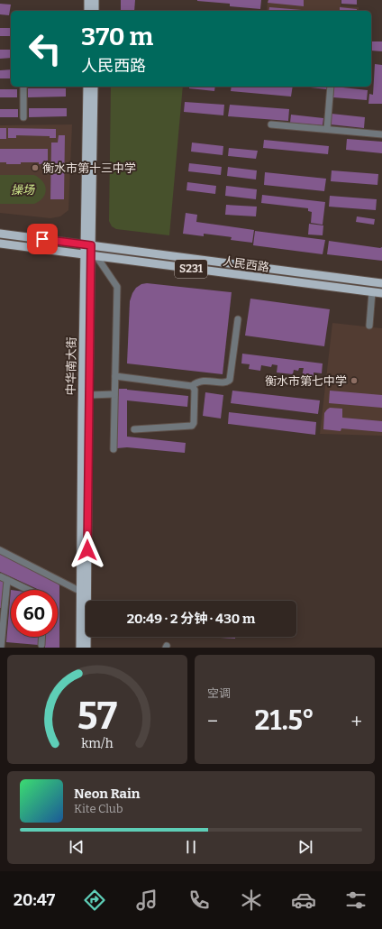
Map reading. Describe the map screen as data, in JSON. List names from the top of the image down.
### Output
{
  "streets": {
    "main road": ["人民西路", "S231", "中华南大街"]
  },
  "crossings": [
    ["人民西路", "中华南大街"]
  ],
  "parks": ["操场"],
  "places": ["衡水市第十三中学", "衡水市第七中学"],
  "page": {
    "turn": ["370 m", "人民西路"],
    "limit": "60",
    "trip": "20:49 · 2 分钟 · 430 m",
    "tile": "空调",
    "heat": ["−", "21.5°", "+"],
    "song": ["Neon Rain", "Kite Club"],
    "tabs": "20:47",
    "gauge": ["57", "km/h"]
  }
}
